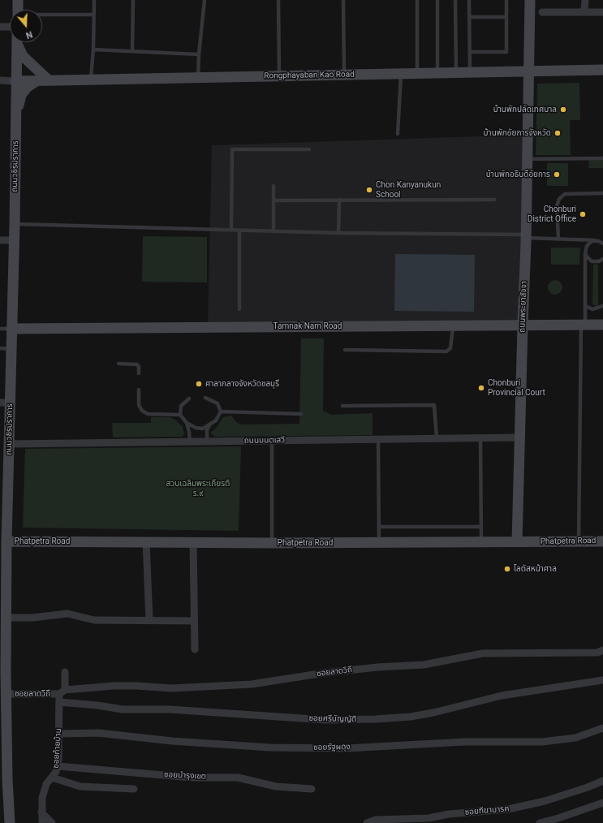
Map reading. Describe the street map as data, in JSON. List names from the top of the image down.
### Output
{
  "streets": {
    "street": [
      "Rongphayaban Kao Road",
      "ถนนวชิรปราการ",
      "ถนนพระยาสัจจา",
      "Tamnak Nam Road",
      "ถนนมนตเสวี",
      "Phatpetra Road",
      "ซอยลาดวิถี",
      "ซอยศรีบัญญัติ",
      "ซอยรัฐผดุง",
      "ซอยท้ายบ้าน",
      "ซอยบำรุงเขต",
      "ซอยฑีฆามารค"
    ]
  },
  "crossings": [
    ["Rongphayaban Kao Road", "ถนนวชิรปราการ"],
    ["Rongphayaban Kao Road", "ถนนพระยาสัจจา"],
    ["ถนนวชิรปราการ", "Tamnak Nam Road"],
    ["ถนนวชิรปราการ", "ถนนมนตเสวี"],
    ["ถนนวชิรปราการ", "Phatpetra Road"],
    ["ถนนวชิรปราการ", "ซอยลาดวิถี"],
    ["ถนนพระยาสัจจา", "Tamnak Nam Road"],
    ["ถนนพระยาสัจจา", "ถนนมนตเสวี"],
    ["ถนนพระยาสัจจา", "Phatpetra Road"],
    ["ซอยลาดวิถี", "ซอยศรีบัญญัติ"],
    ["ซอยลาดวิถี", "ซอยท้ายบ้าน"],
    ["ซอยศรีบัญญัติ", "ซอยท้ายบ้าน"],
    ["ซอยรัฐผดุง", "ซอยท้ายบ้าน"],
    ["ซอยท้ายบ้าน", "ซอยบำรุงเขต"]
  ],
  "parks": ["สวนเฉลิมพระเกียรติ ร.๙"],
  "places": [
    "บ้านพักปลัดเทศบาล",
    "บ้านพักอัยการจังหวัด",
    "บ้านพักอธิบดีอัยการ",
    "Chon Kanyanukun School",
    "Chonburi District Office",
    "ศาลากลางจังหวัดชลบุรี",
    "Chonburi Provincial Court",
    "โลตัสหน้าศาล"
  ],
  "north": "bottom"
}
